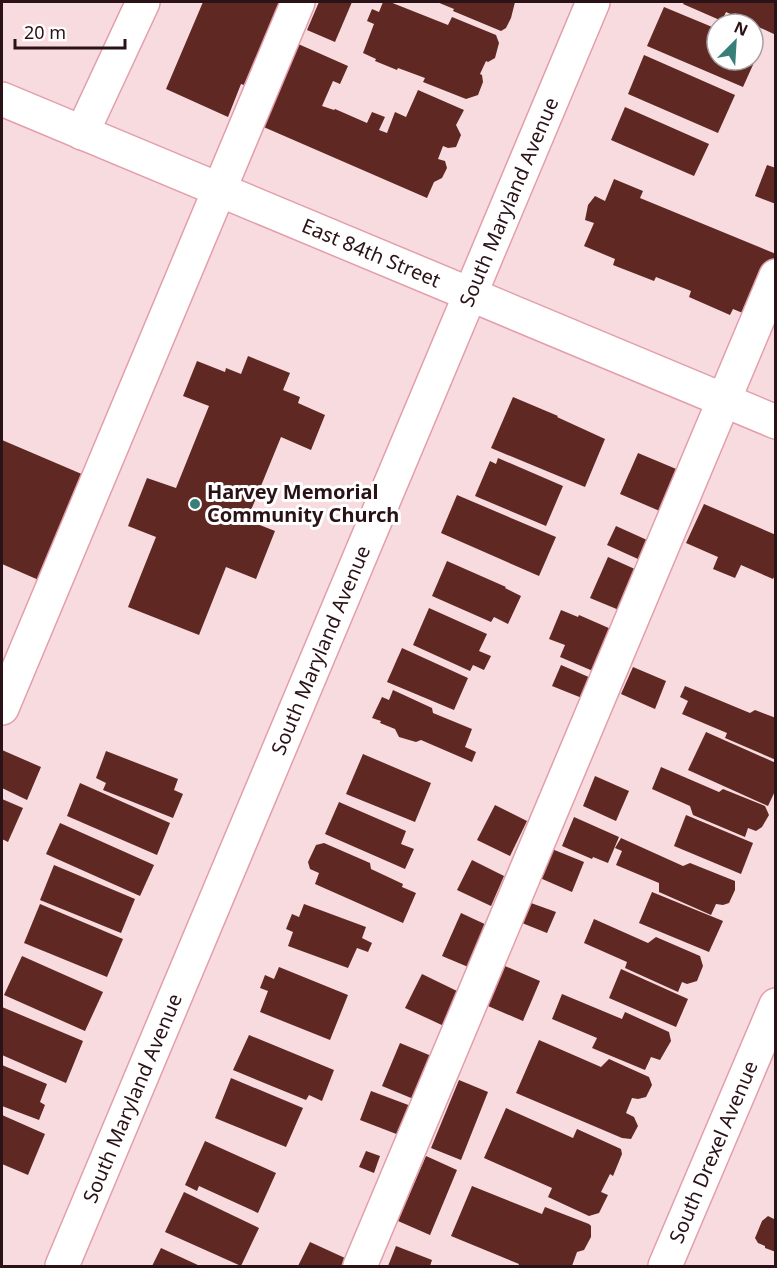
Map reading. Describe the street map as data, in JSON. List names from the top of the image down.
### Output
{
  "streets": {
    "street": ["South Maryland Avenue", "East 84th Street", "South Drexel Avenue"]
  },
  "crossings": [
    ["South Maryland Avenue", "East 84th Street"]
  ],
  "places": ["Harvey Memorial Community Church"],
  "scale_bar": "20 m",
  "north": "top right"
}
